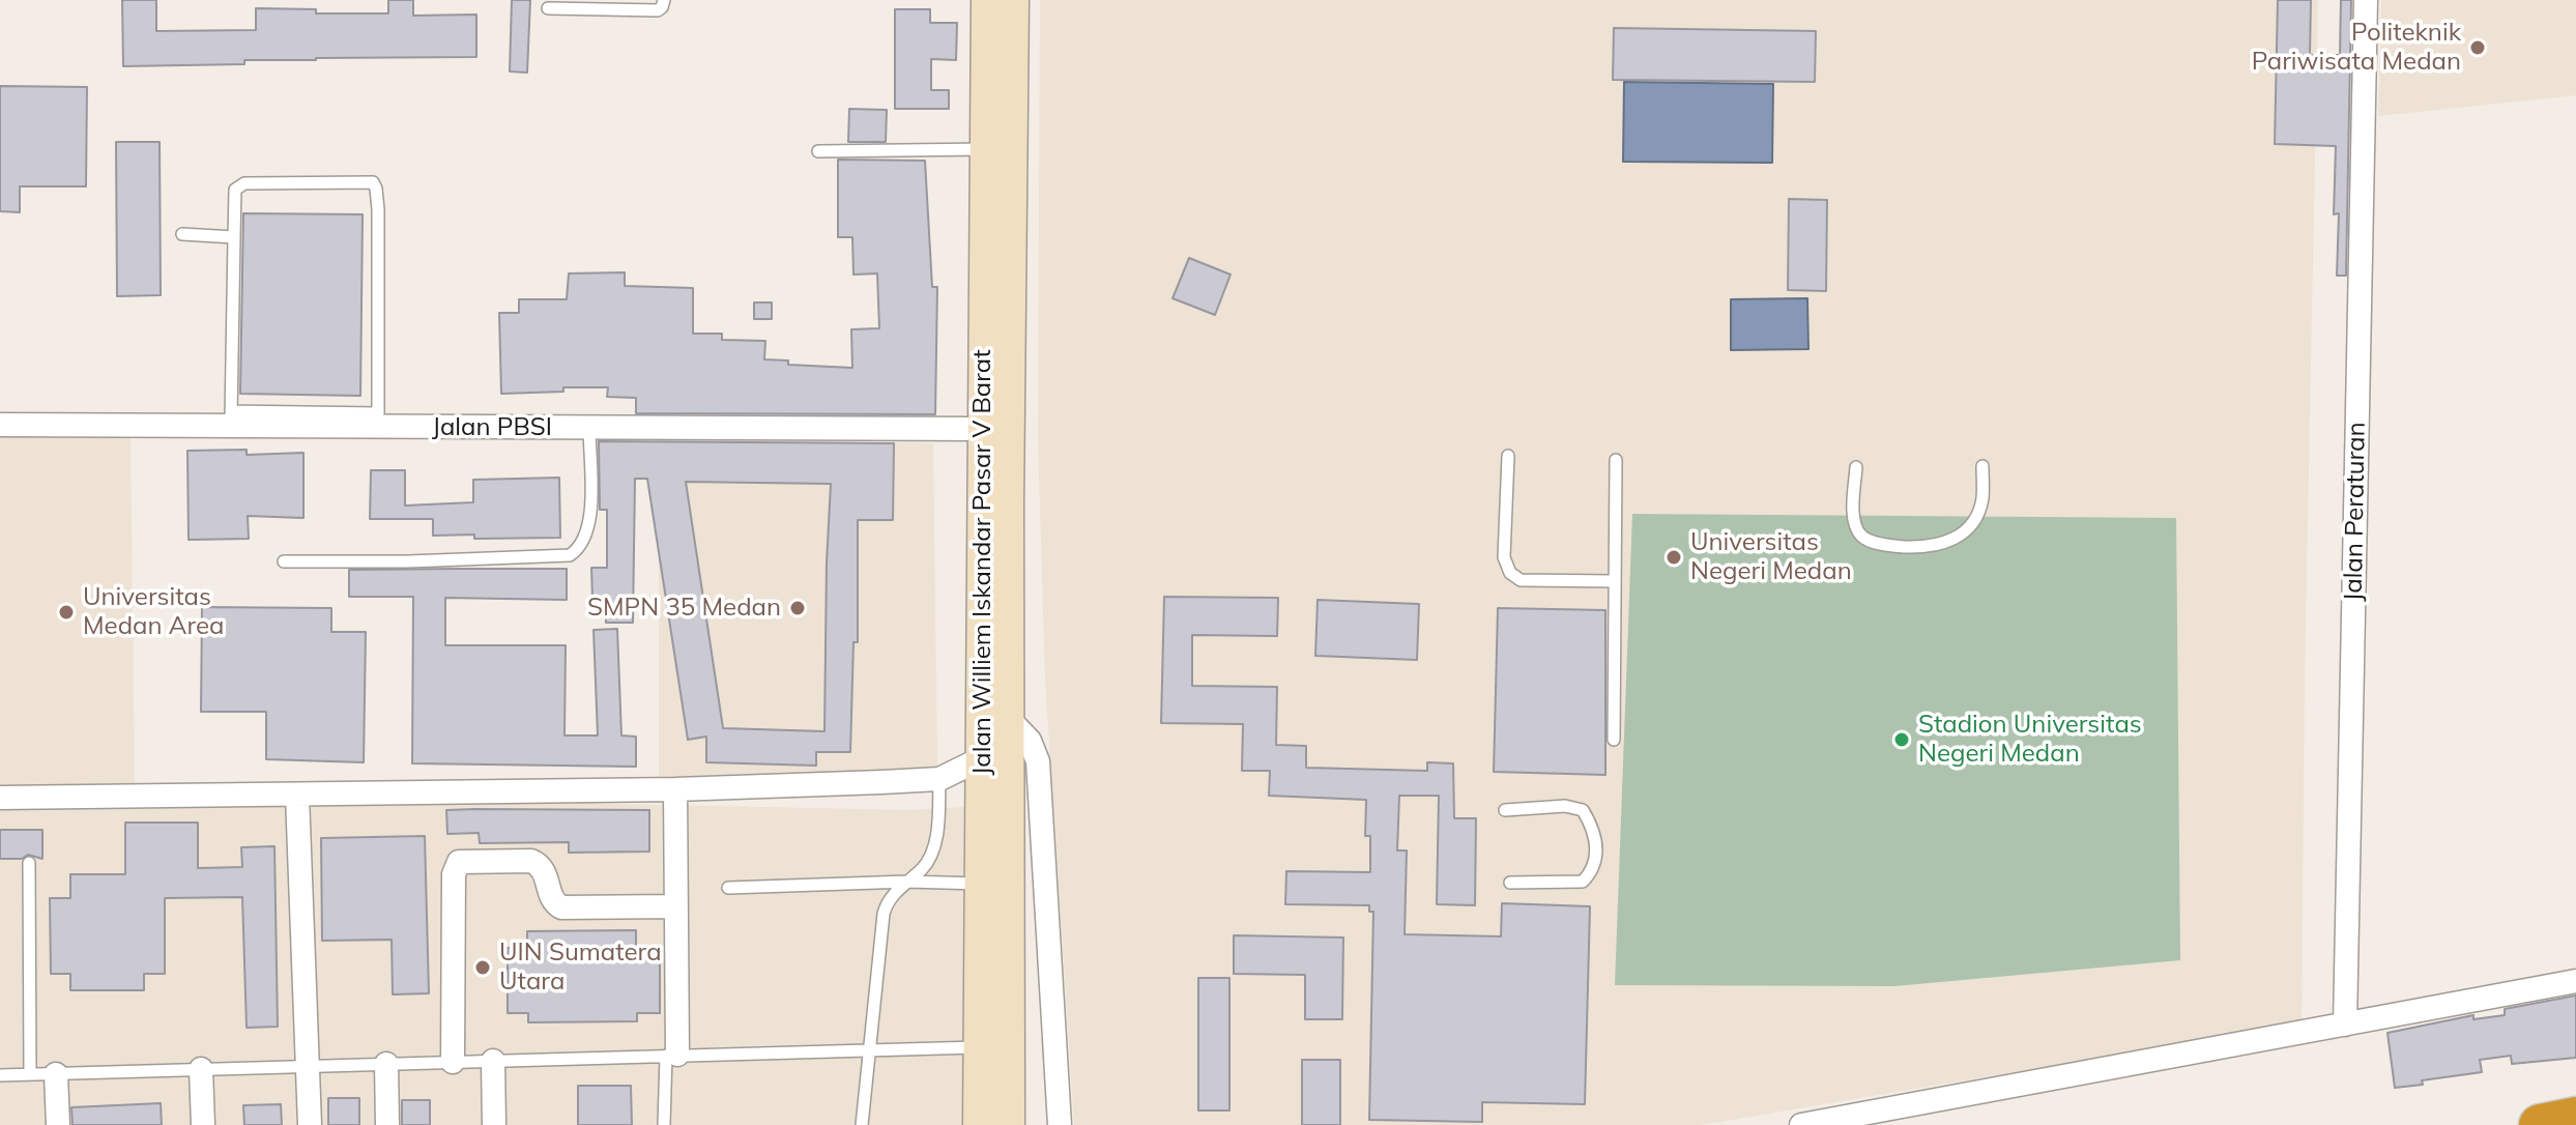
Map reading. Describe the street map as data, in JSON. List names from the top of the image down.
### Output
{
  "streets": {
    "street": ["Jalan PBSI", "Jalan Peraturan", "Jalan Williem Iskandar Pasar V Barat"]
  },
  "crossings": [
    ["Jalan PBSI", "Jalan Williem Iskandar Pasar V Barat"]
  ],
  "places": [
    "Politeknik Pariwisata Medan",
    "Universitas Negeri Medan",
    "SMPN 35 Medan",
    "Universitas Medan Area",
    "Stadion Universitas Negeri Medan",
    "UIN Sumatera Utara"
  ]
}
